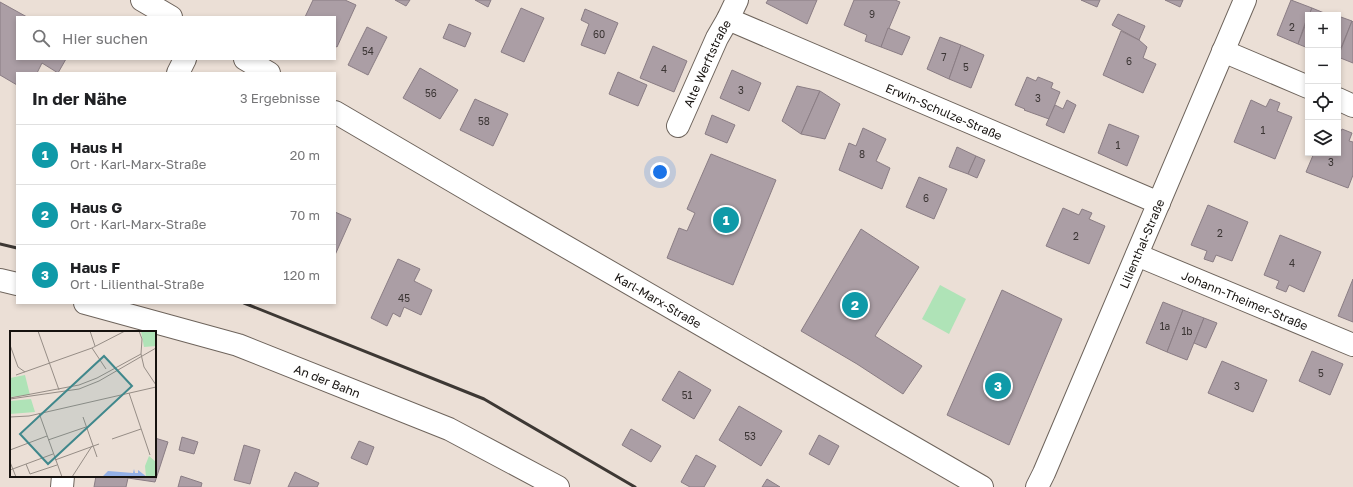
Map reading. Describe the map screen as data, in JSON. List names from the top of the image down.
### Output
{
  "streets": {
    "street": [
      "Alte Werftstraße",
      "Erwin-Schulze-Straße",
      "Lilienthal-Straße",
      "Karl-Marx-Straße",
      "Johann-Theimer-Straße",
      "An der Bahn"
    ]
  },
  "crossings": [
    ["Alte Werftstraße", "Erwin-Schulze-Straße"],
    ["Erwin-Schulze-Straße", "Lilienthal-Straße"],
    ["Lilienthal-Straße", "Johann-Theimer-Straße"]
  ],
  "house_numbers": [
    "9",
    "2",
    "60",
    "54",
    "7",
    "6",
    "5",
    "4",
    "3",
    "56",
    "3",
    "58",
    "1",
    "1",
    "8",
    "3",
    "6",
    "2",
    "2",
    "4",
    "45",
    "1a",
    "1b",
    "5",
    "3",
    "51",
    "53"
  ],
  "page": {
    "map_buttons": ["+", "−"],
    "search": "Hier suchen",
    "heading": ["In der Nähe", "3 Ergebnisse"],
    "list": [
      {
        "mark": "1",
        "name": "Haus H",
        "note": "Ort · Karl-Marx-Straße",
        "value": "20 m"
      },
      {
        "mark": "2",
        "name": "Haus G",
        "note": "Ort · Karl-Marx-Straße",
        "value": "70 m"
      },
      {
        "mark": "3",
        "name": "Haus F",
        "note": "Ort · Lilienthal-Straße",
        "value": "120 m"
      }
    ],
    "pins": ["1", "2", "3"]
  }
}
